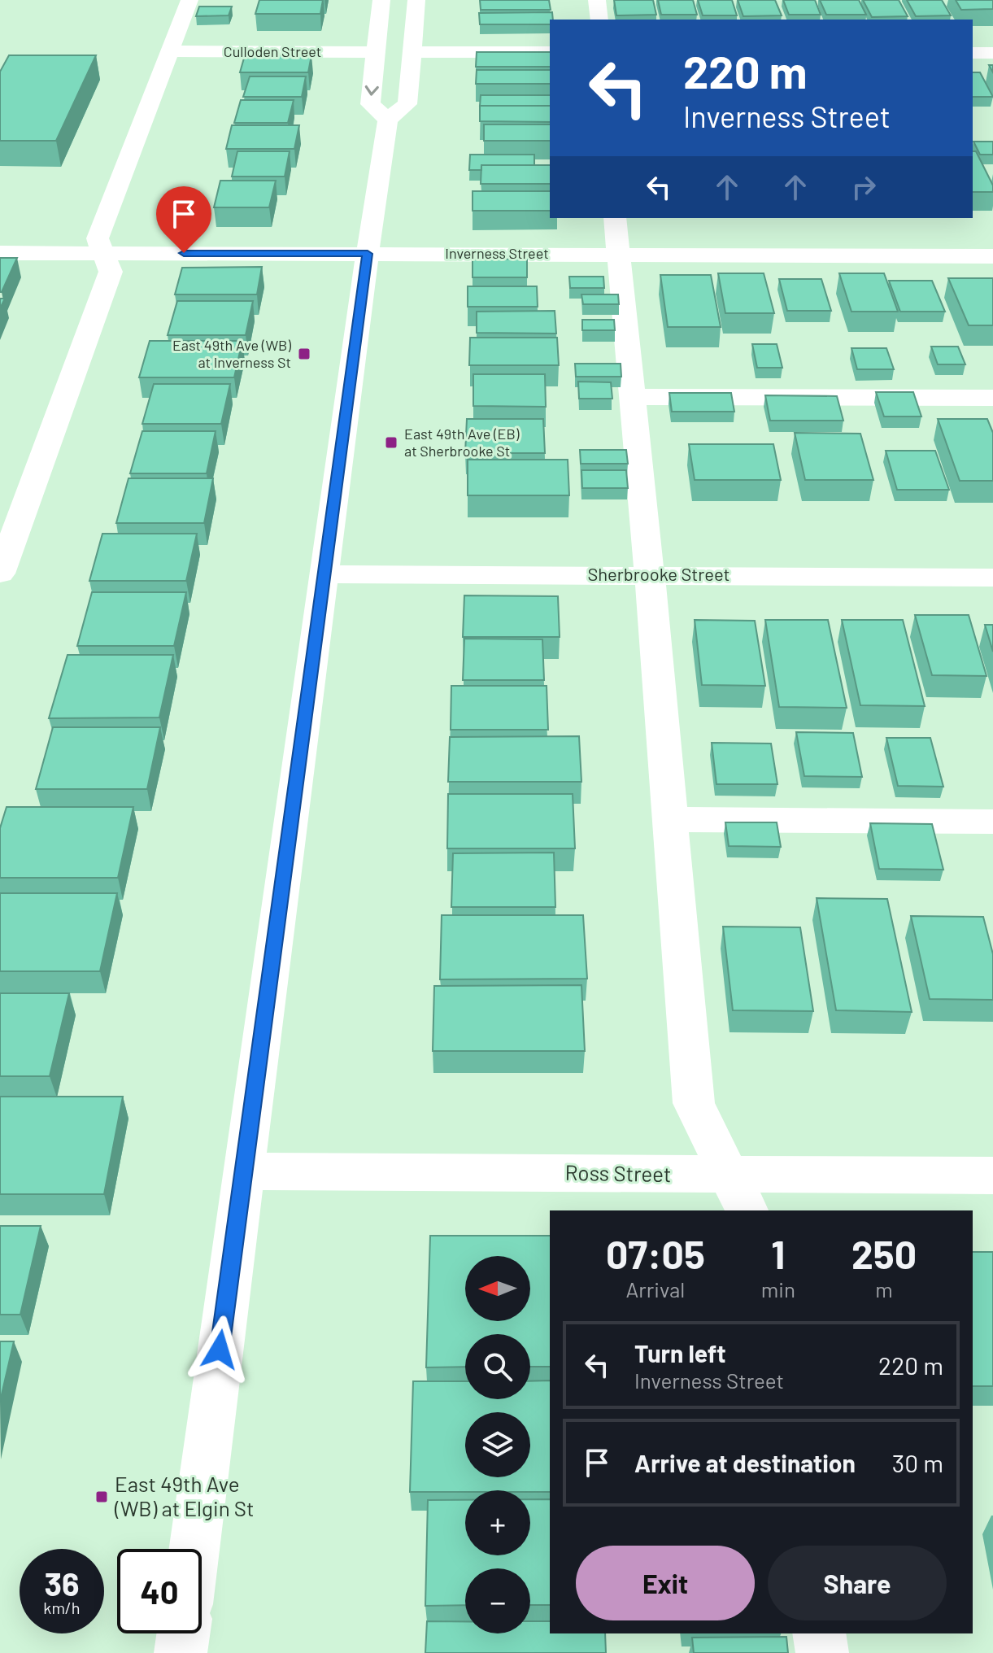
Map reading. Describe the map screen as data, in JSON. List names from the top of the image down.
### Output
{
  "streets": {
    "street": [
      "Culloden Street",
      "Inverness Street",
      "Sherbrooke Street",
      "Ross Street"
    ]
  },
  "places": {
    "transit": ["East 49th Ave (WB) at Inverness St", "East 49th Ave (EB) at Sherbrooke St", "East 49th Ave (WB) at Elgin St"]
  },
  "north": "left",
  "page": {
    "turn": ["220 m", "Inverness Street"],
    "eta": [
      "07:05",
      "Arrival",
      "1",
      "min",
      "250",
      "m"
    ],
    "map_buttons": ["+", "−"],
    "list": [
      {
        "name": "Turn left",
        "note": "Inverness Street",
        "value": "220 m"
      },
      {
        "name": "Arrive at destination",
        "value": "30 m"
      }
    ],
    "buttons": ["Exit", "Share"],
    "speed": "36 km/h",
    "limit": "40"
  }
}
